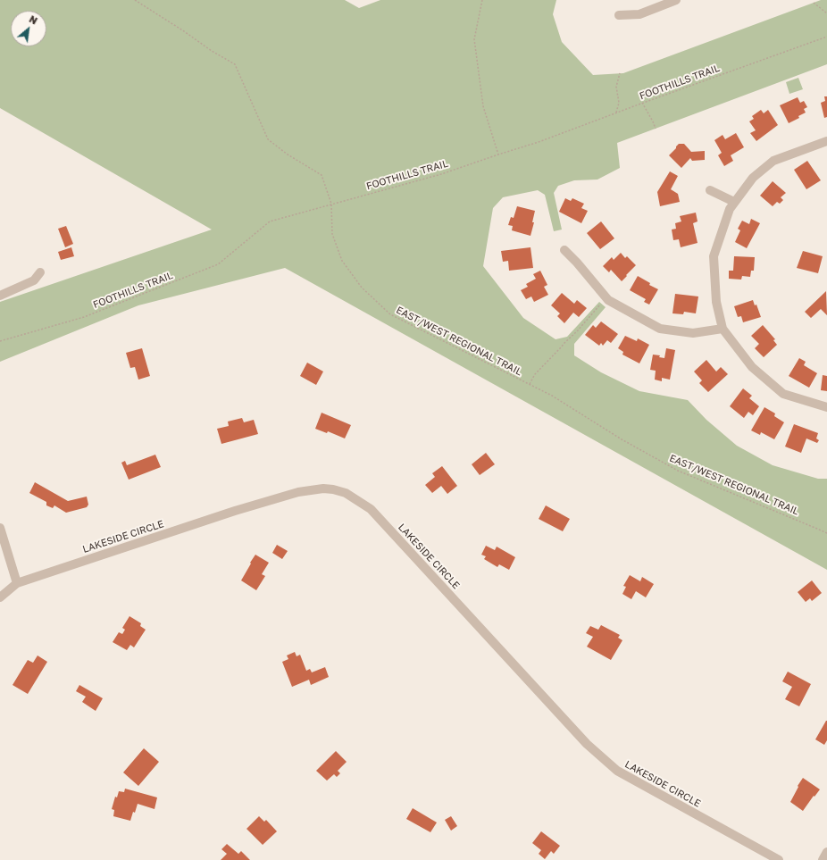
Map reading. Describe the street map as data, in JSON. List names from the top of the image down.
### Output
{
  "streets": {
    "street": ["LAKESIDE CIRCLE"],
    "path": ["FOOTHILLS TRAIL", "EAST/WEST REGIONAL TRAIL"]
  },
  "crossings": [
    ["FOOTHILLS TRAIL", "EAST/WEST REGIONAL TRAIL"]
  ],
  "north": "top right"
}
